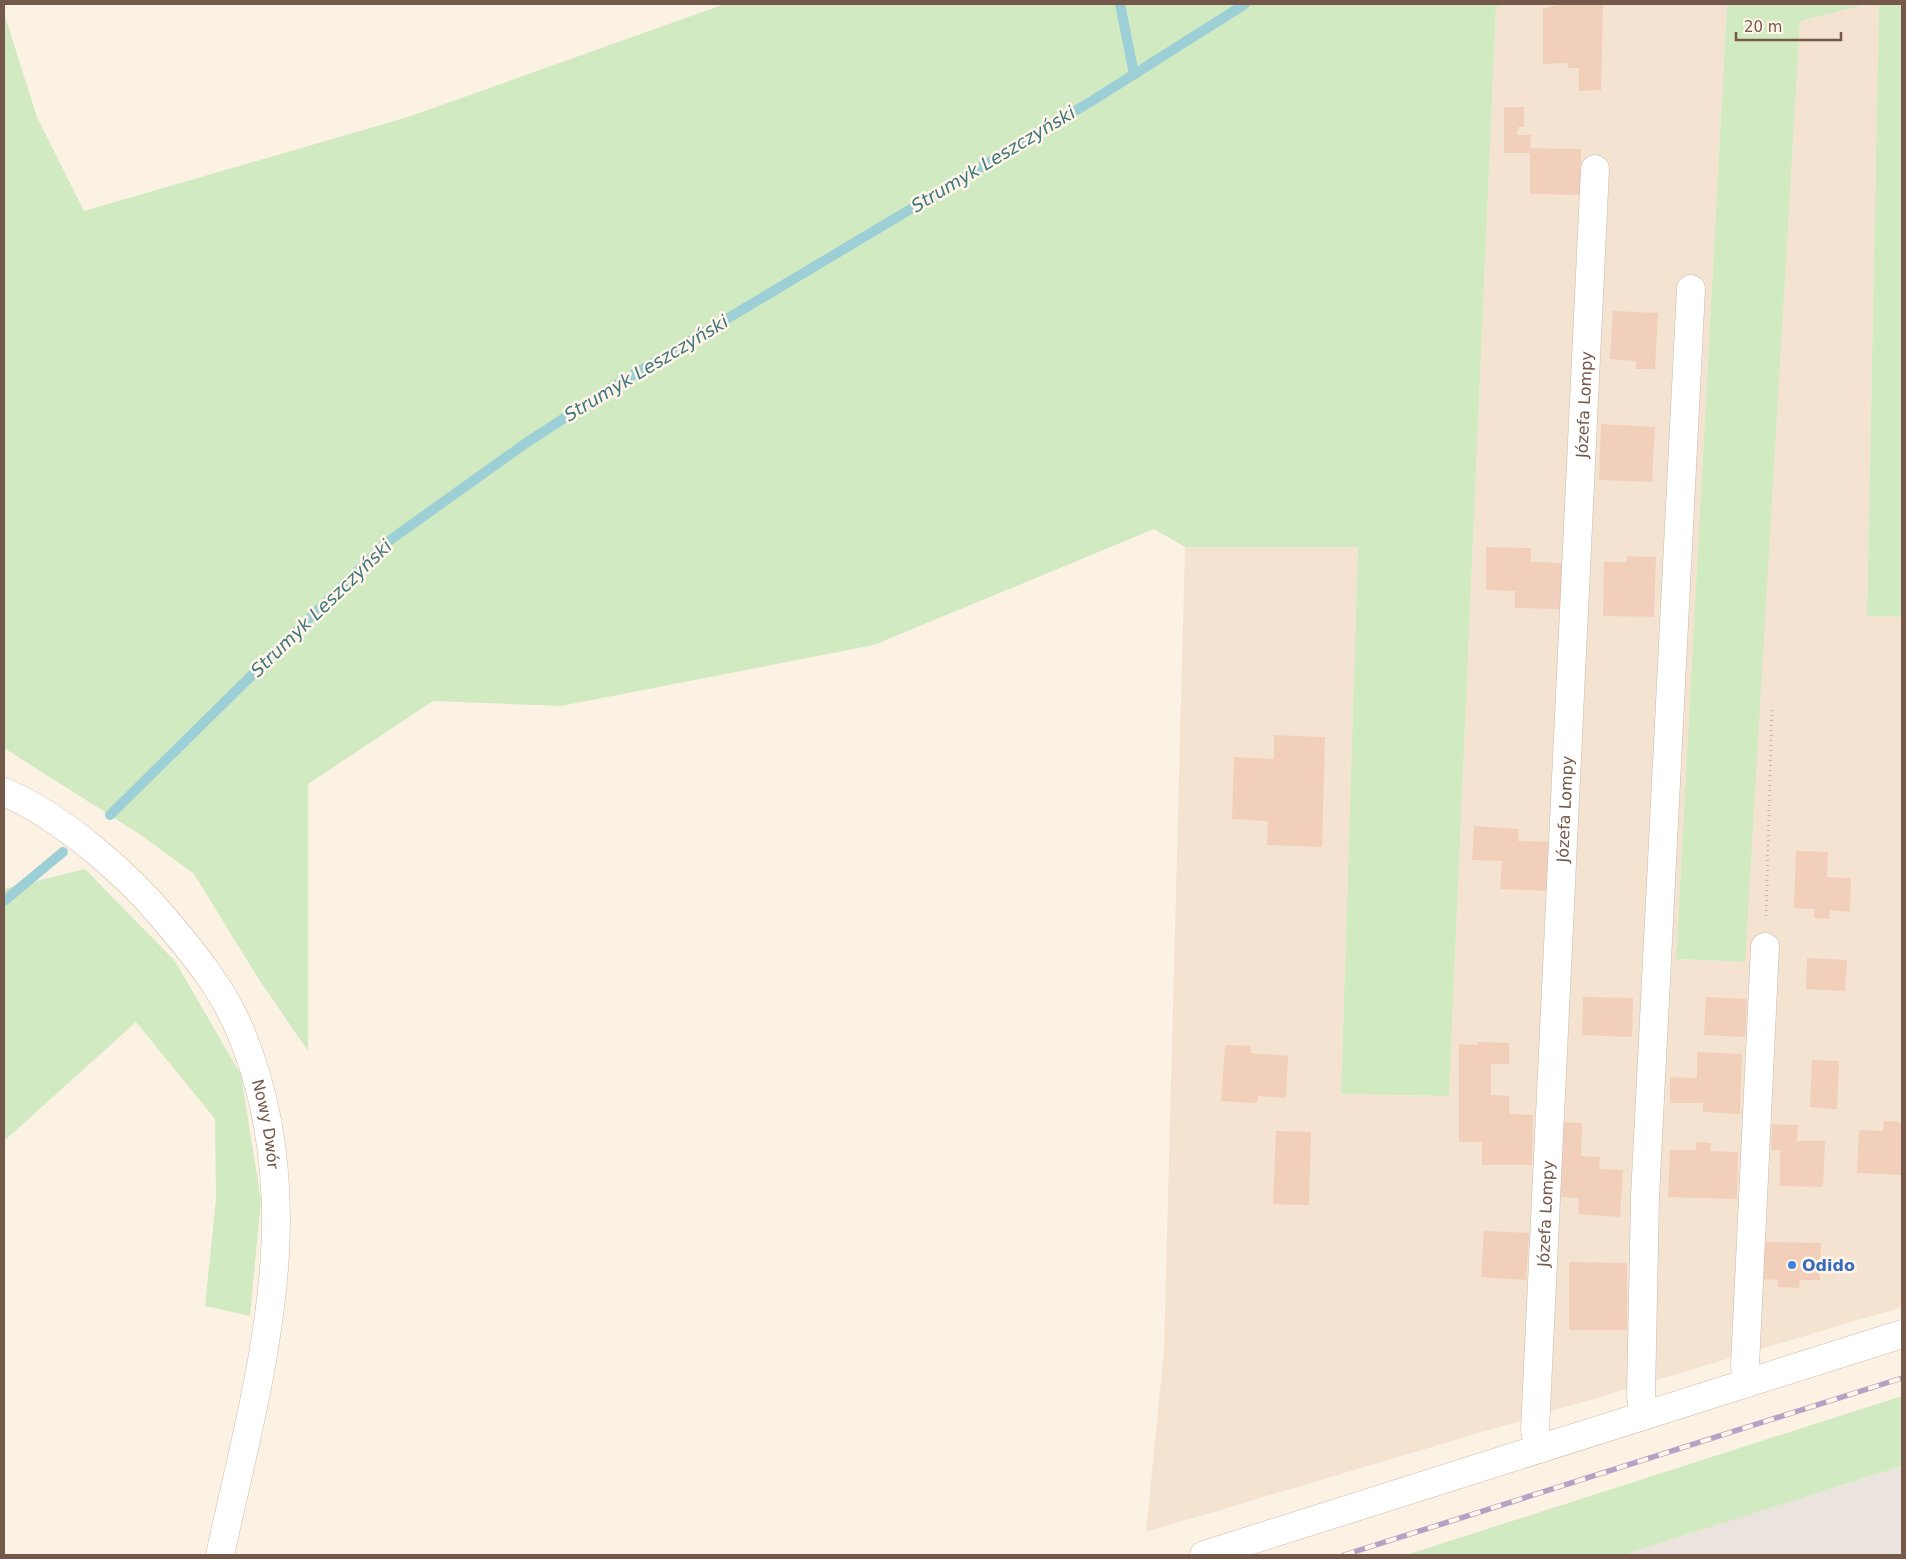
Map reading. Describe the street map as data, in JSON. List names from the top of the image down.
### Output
{
  "streets": {
    "street": ["Józefa Lompy", "Nowy Dwór"]
  },
  "water": ["Strumyk Leszczyński"],
  "places": ["Odido"],
  "scale_bar": "20 m"
}
